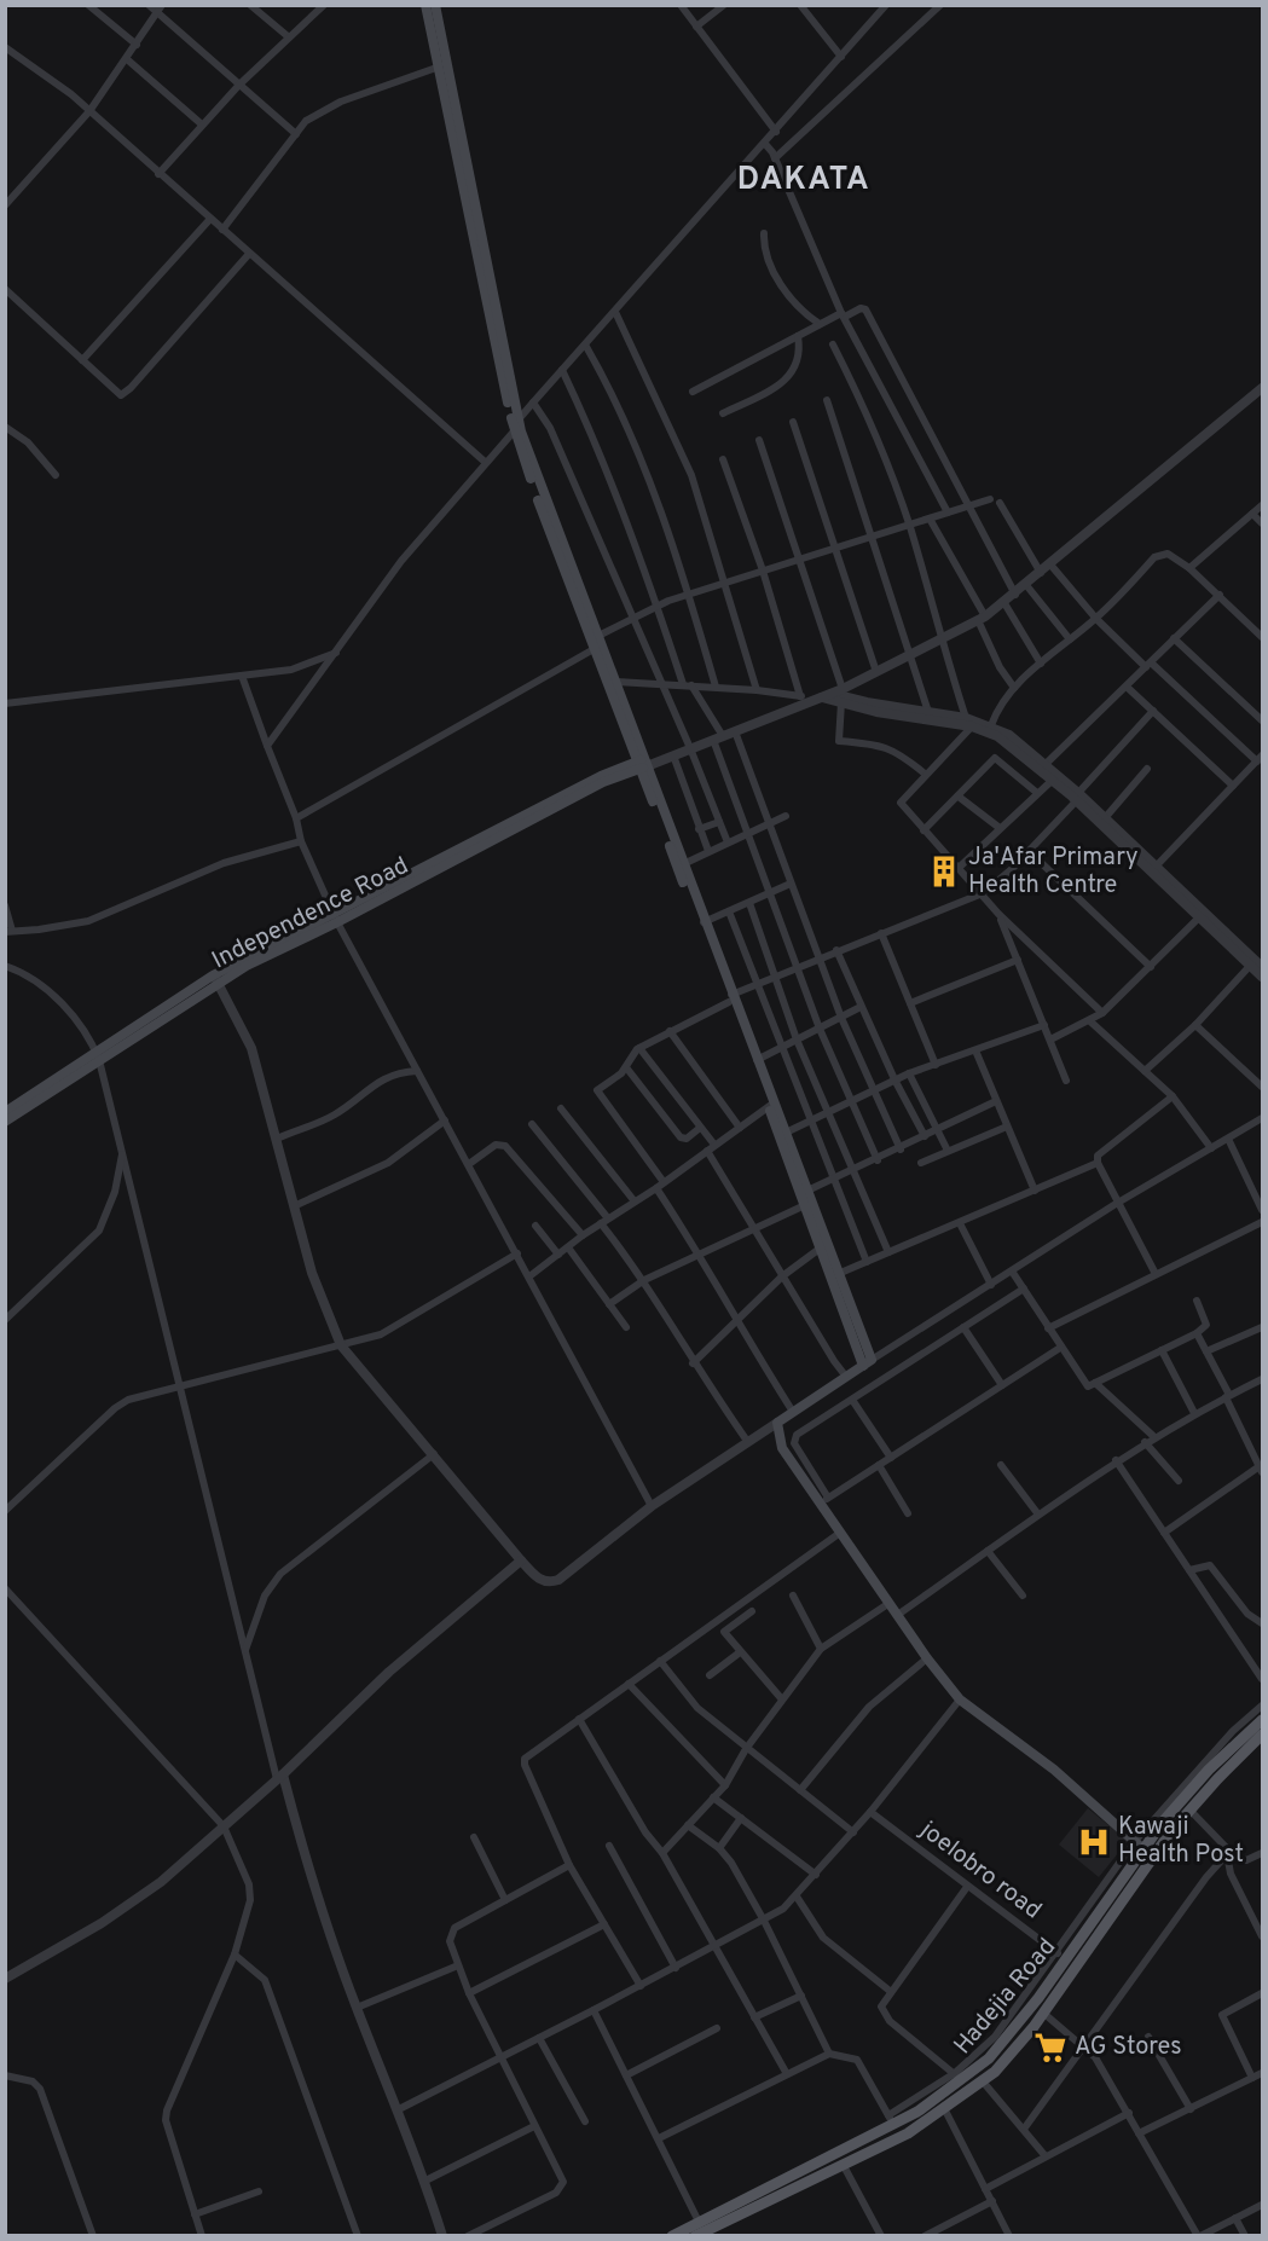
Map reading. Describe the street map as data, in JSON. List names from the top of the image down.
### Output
{
  "streets": {
    "main road": ["Independence Road", "Hadejia Road"],
    "street": ["joelobro road"]
  },
  "crossings": [
    ["joelobro road", "Hadejia Road"]
  ],
  "districts": ["DAKATA"],
  "places": {
    "building": ["Ja'Afar Primary Health Centre"],
    "hospital": ["Kawaji Health Post"],
    "supermarket": ["AG Stores"]
  }
}
